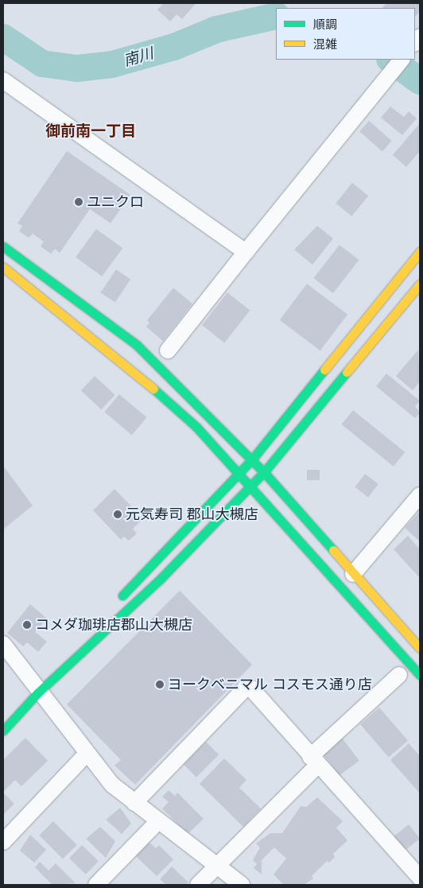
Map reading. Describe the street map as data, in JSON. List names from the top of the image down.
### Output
{
  "districts": ["御前南一丁目"],
  "water": ["南川"],
  "places": [
    "ユニクロ",
    "元気寿司 郡山大槻店",
    "コメダ珈琲店郡山大槻店",
    "ヨークベニマル コスモス通り店"
  ],
  "legend": ["順調", "混雑"]
}
